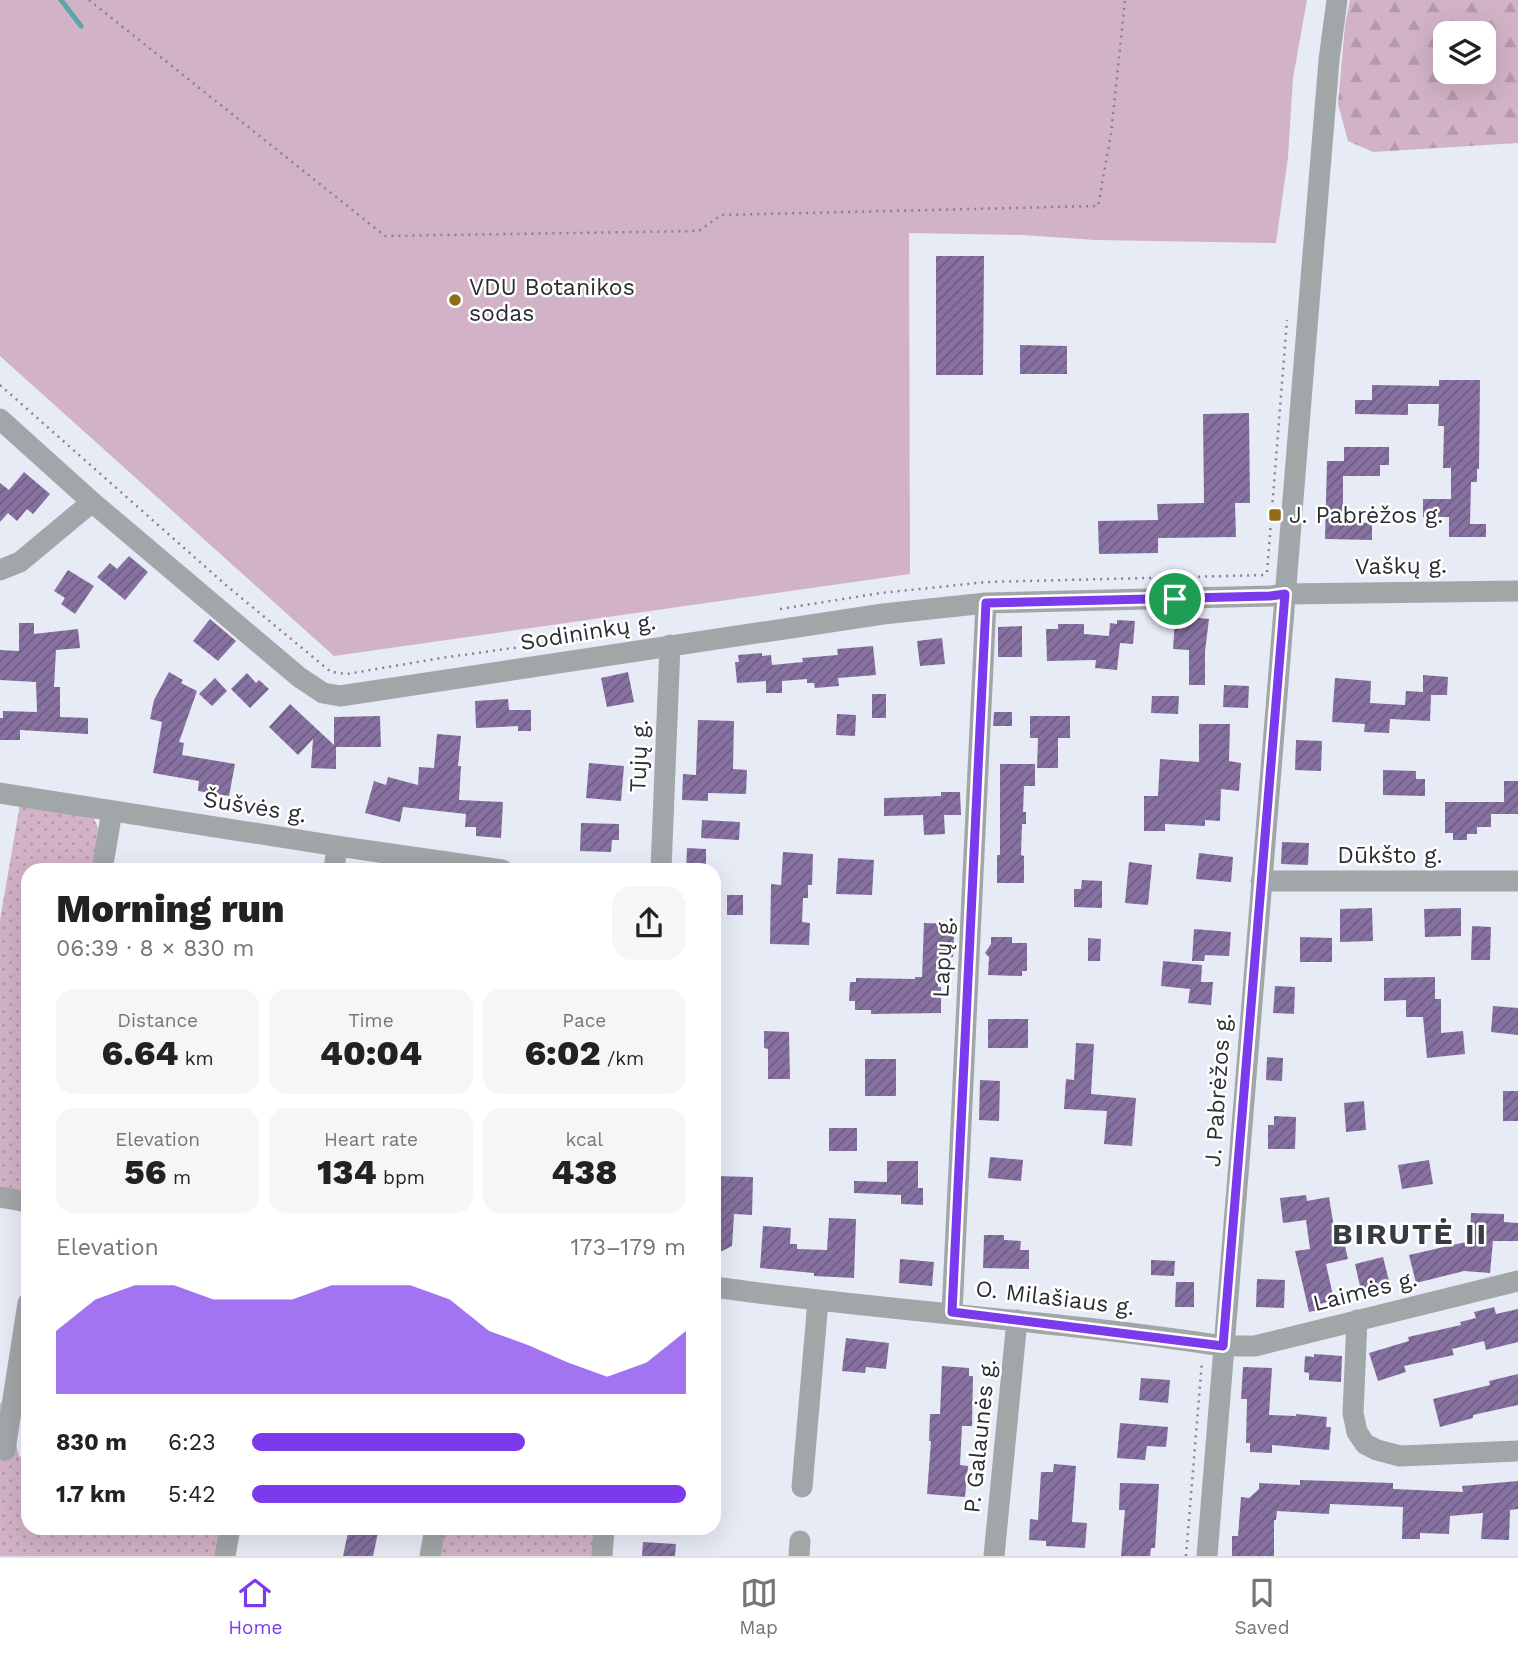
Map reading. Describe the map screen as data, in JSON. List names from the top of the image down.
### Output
{
  "streets": {
    "street": [
      "Vaškų g.",
      "Sodininkų g.",
      "Tujų g.",
      "Šušvės g.",
      "Dūkšto g.",
      "Lapų g.",
      "J. Pabrėžos g.",
      "Laimės g.",
      "O. Milašiaus g.",
      "P. Galaunės g."
    ]
  },
  "crossings": [
    ["Vaškų g.", "Sodininkų g."],
    ["Vaškų g.", "J. Pabrėžos g."],
    ["Sodininkų g.", "Tujų g."],
    ["Sodininkų g.", "Lapų g."],
    ["Sodininkų g.", "J. Pabrėžos g."],
    ["Dūkšto g.", "J. Pabrėžos g."],
    ["Lapų g.", "O. Milašiaus g."],
    ["J. Pabrėžos g.", "Laimės g."],
    ["J. Pabrėžos g.", "O. Milašiaus g."],
    ["Laimės g.", "O. Milašiaus g."],
    ["O. Milašiaus g.", "P. Galaunės g."]
  ],
  "districts": ["BIRUTĖ II"],
  "places": {
    "other": ["VDU Botanikos sodas"],
    "transit": ["J. Pabrėžos g."]
  },
  "page": {
    "heading": ["Morning run", "06:39 · 8 × 830 m"],
    "stats": [
      ["Distance", "6.64 km"],
      ["Time", "40:04"],
      ["Pace", "6:02 /km"],
      ["Elevation", "56 m"],
      ["Heart rate", "134 bpm"],
      ["kcal", "438"]
    ],
    "chart": ["Elevation", "173–179 m"],
    "list": [
      {
        "name": "830 m",
        "note": "6:23"
      },
      {
        "name": "1.7 km",
        "note": "5:42"
      }
    ],
    "tabs": ["Home", "Map", "Saved"]
  }
}
